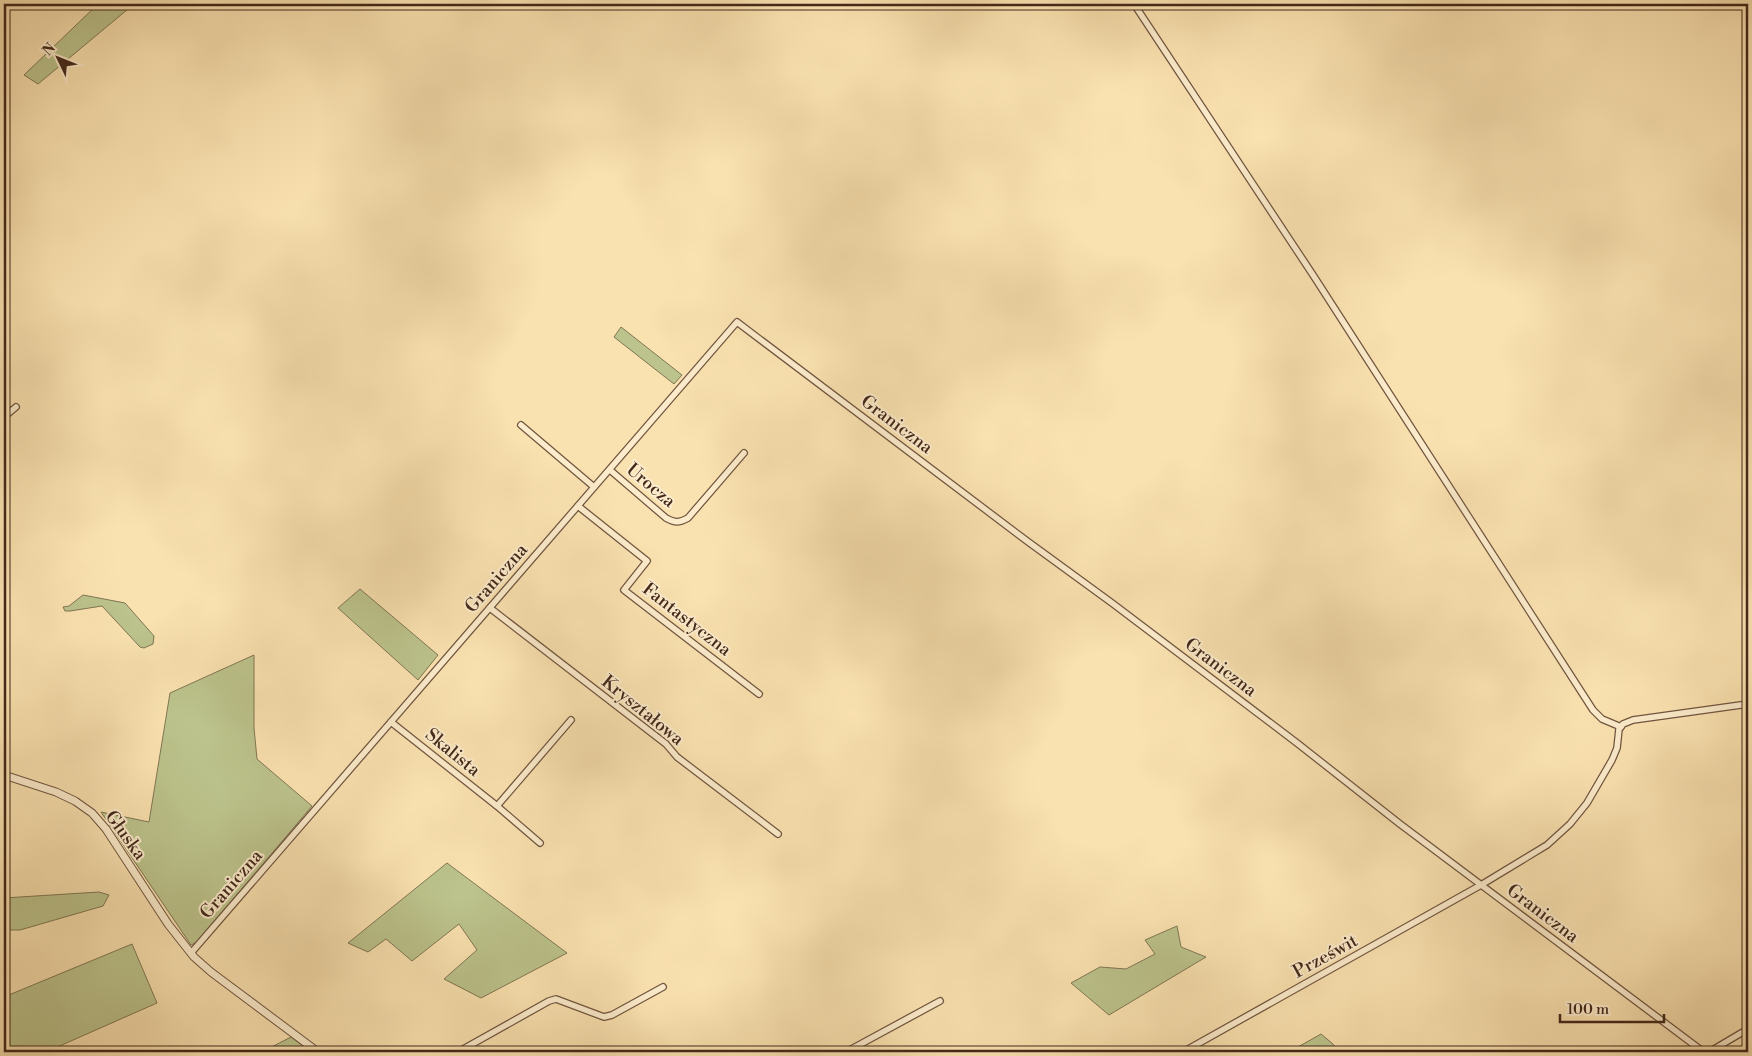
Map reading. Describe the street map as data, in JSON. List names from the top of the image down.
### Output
{
  "streets": {
    "street": [
      "Graniczna",
      "Urocza",
      "Fantastyczna",
      "Kryształowa",
      "Skalista",
      "Głuska",
      "Prześwit"
    ]
  },
  "crossings": [
    ["Graniczna", "Urocza"],
    ["Graniczna", "Fantastyczna"],
    ["Graniczna", "Kryształowa"],
    ["Graniczna", "Skalista"],
    ["Graniczna", "Głuska"],
    ["Graniczna", "Prześwit"]
  ],
  "scale_bar": "100 m",
  "north": "top left"
}
